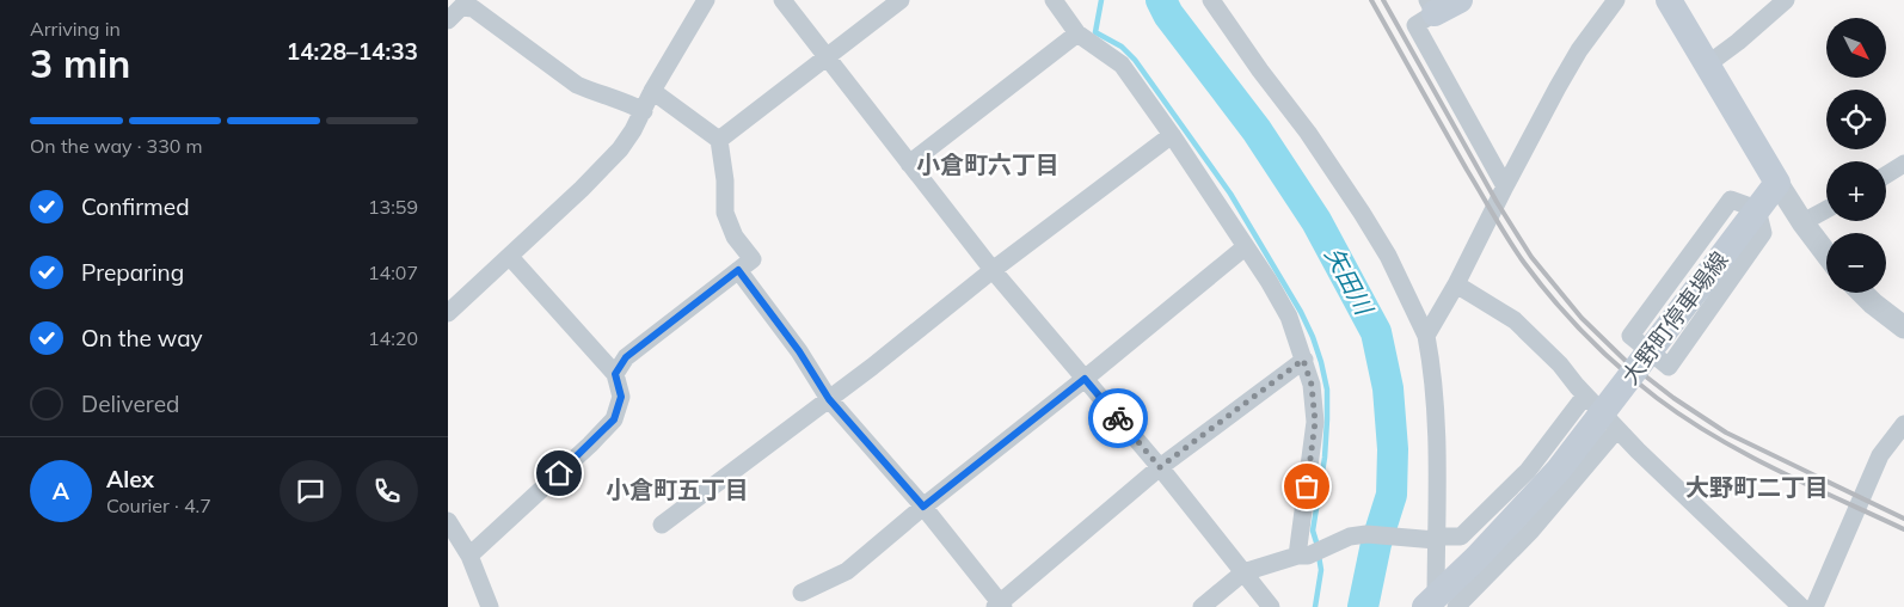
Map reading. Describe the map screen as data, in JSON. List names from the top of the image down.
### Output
{
  "streets": {
    "main road": ["大野町停車場線"]
  },
  "districts": ["小倉町六丁目", "大野町二丁目", "小倉町五丁目"],
  "water": ["矢田川"],
  "north": "bottom right",
  "page": {
    "heading": ["3 min", "Arriving in", "14:28–14:33"],
    "panel": ["Alex", "Courier · 4.7"],
    "map_buttons": ["+", "−"],
    "bar": "On the way · 330 m",
    "list": [
      ["Confirmed", "13:59"],
      ["Preparing", "14:07"],
      ["On the way", "14:20"],
      "Delivered"
    ],
    "round": "A"
  }
}
